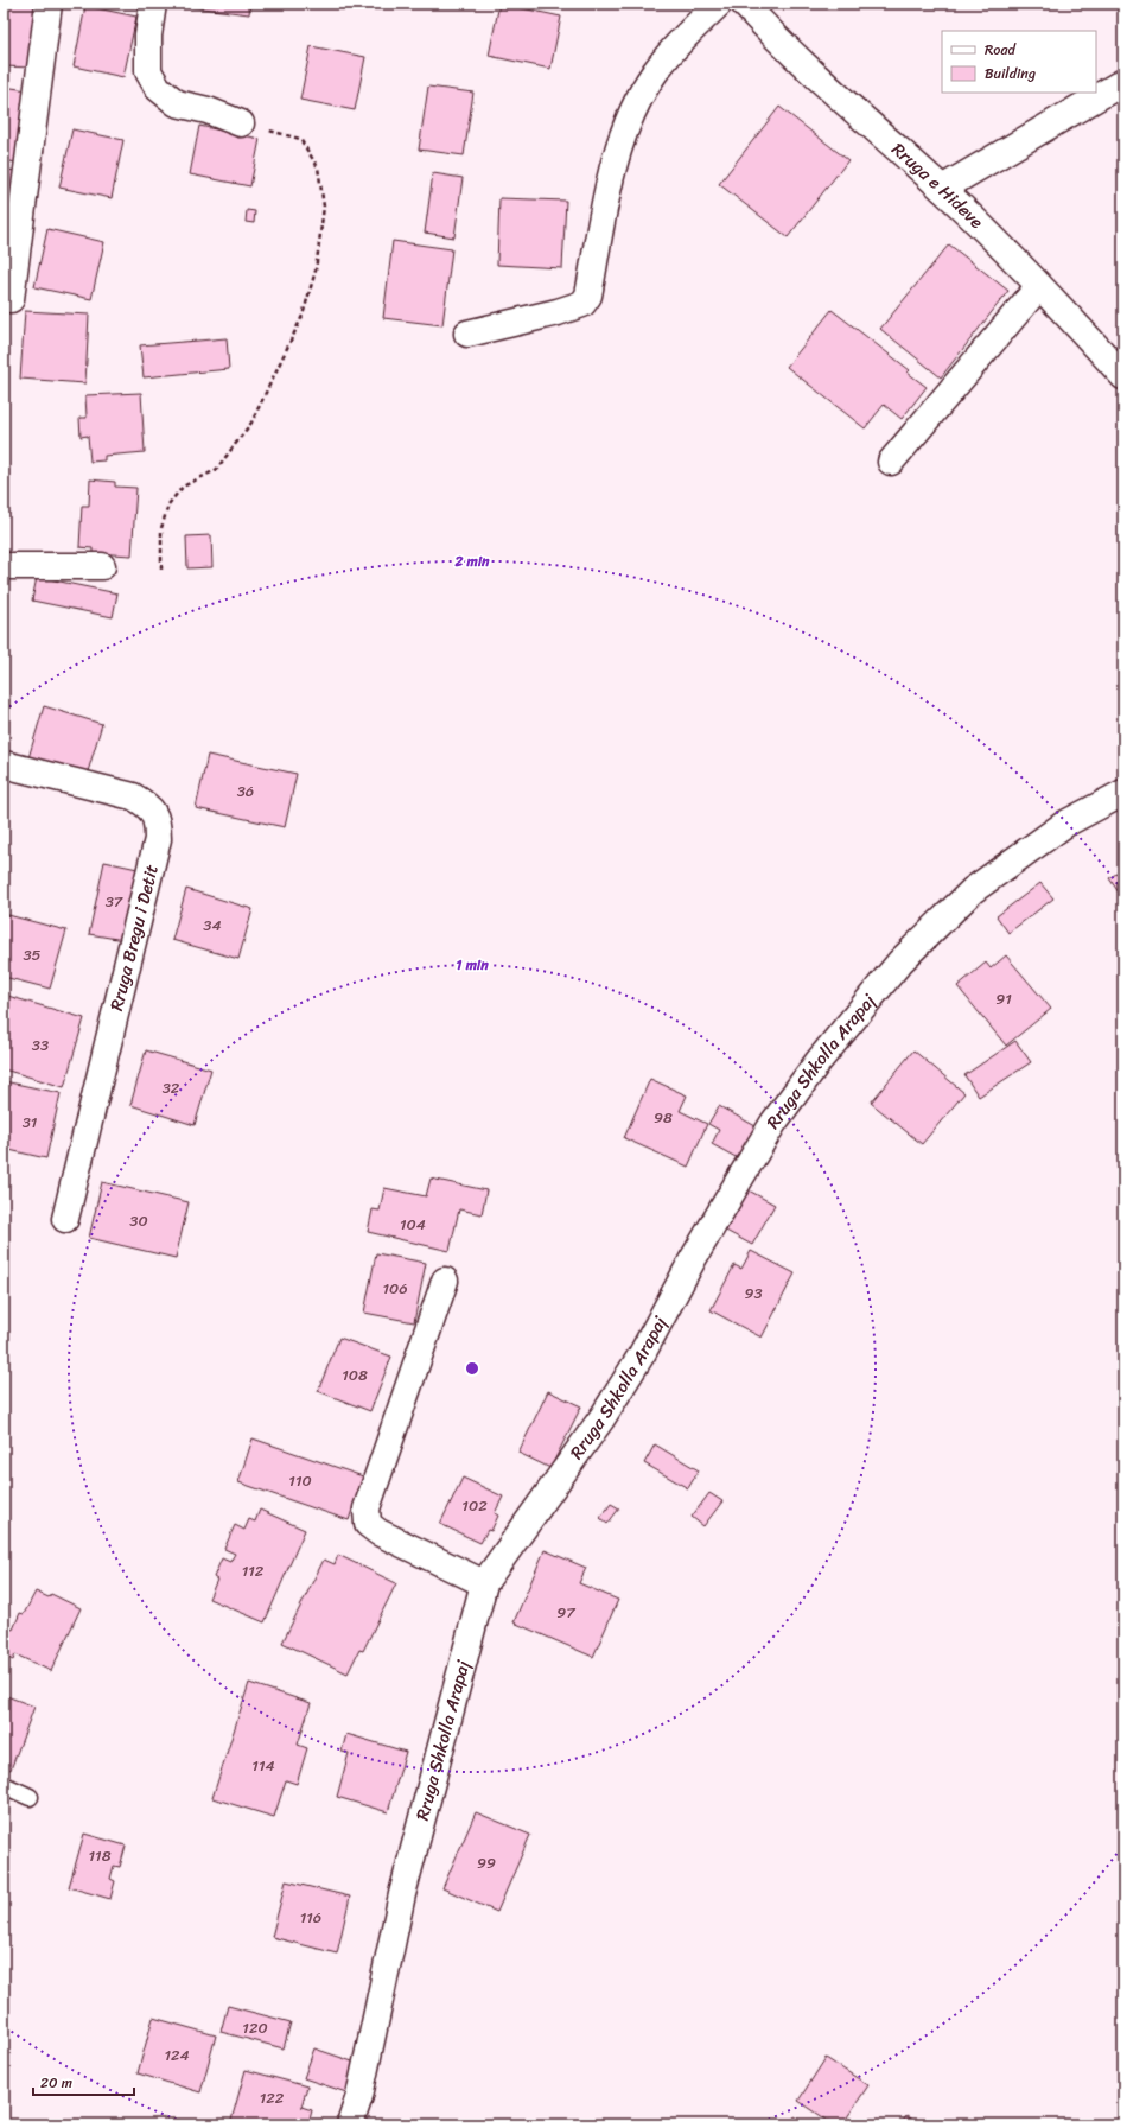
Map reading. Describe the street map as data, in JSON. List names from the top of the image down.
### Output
{
  "streets": {
    "street": ["Rruga e Hideve", "Rruga Bregu i Detit", "Rruga Shkolla Arapaj"]
  },
  "house_numbers": [
    "36",
    "37",
    "34",
    "35",
    "91",
    "33",
    "32",
    "98",
    "31",
    "30",
    "104",
    "106",
    "93",
    "108",
    "110",
    "102",
    "112",
    "97",
    "114",
    "118",
    "99",
    "116",
    "120",
    "124",
    "122"
  ],
  "legend": ["Road", "Building"],
  "scale_bar": "20 m",
  "rings": ["2 min", "1 min"]
}
